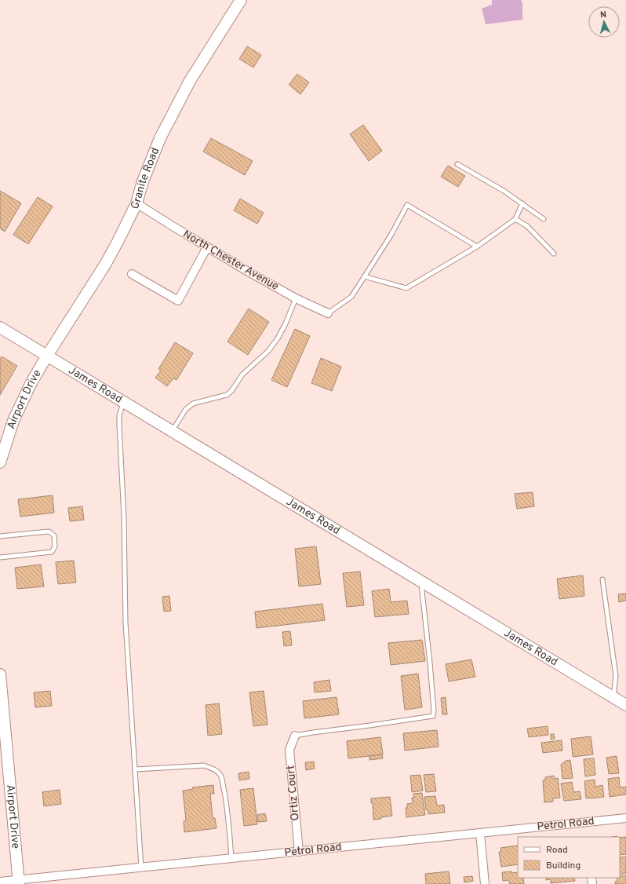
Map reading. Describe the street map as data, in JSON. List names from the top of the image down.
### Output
{
  "streets": {
    "main road": ["Granite Road", "James Road", "Airport Drive"],
    "street": ["North Chester Avenue", "Ortiz Court", "Petrol Road"]
  },
  "crossings": [
    ["Granite Road", "North Chester Avenue"],
    ["Granite Road", "James Road"],
    ["Granite Road", "Airport Drive"],
    ["James Road", "Airport Drive"],
    ["Airport Drive", "Petrol Road"],
    ["Ortiz Court", "Petrol Road"]
  ],
  "legend": ["Road", "Building"],
  "north": "top"
}
